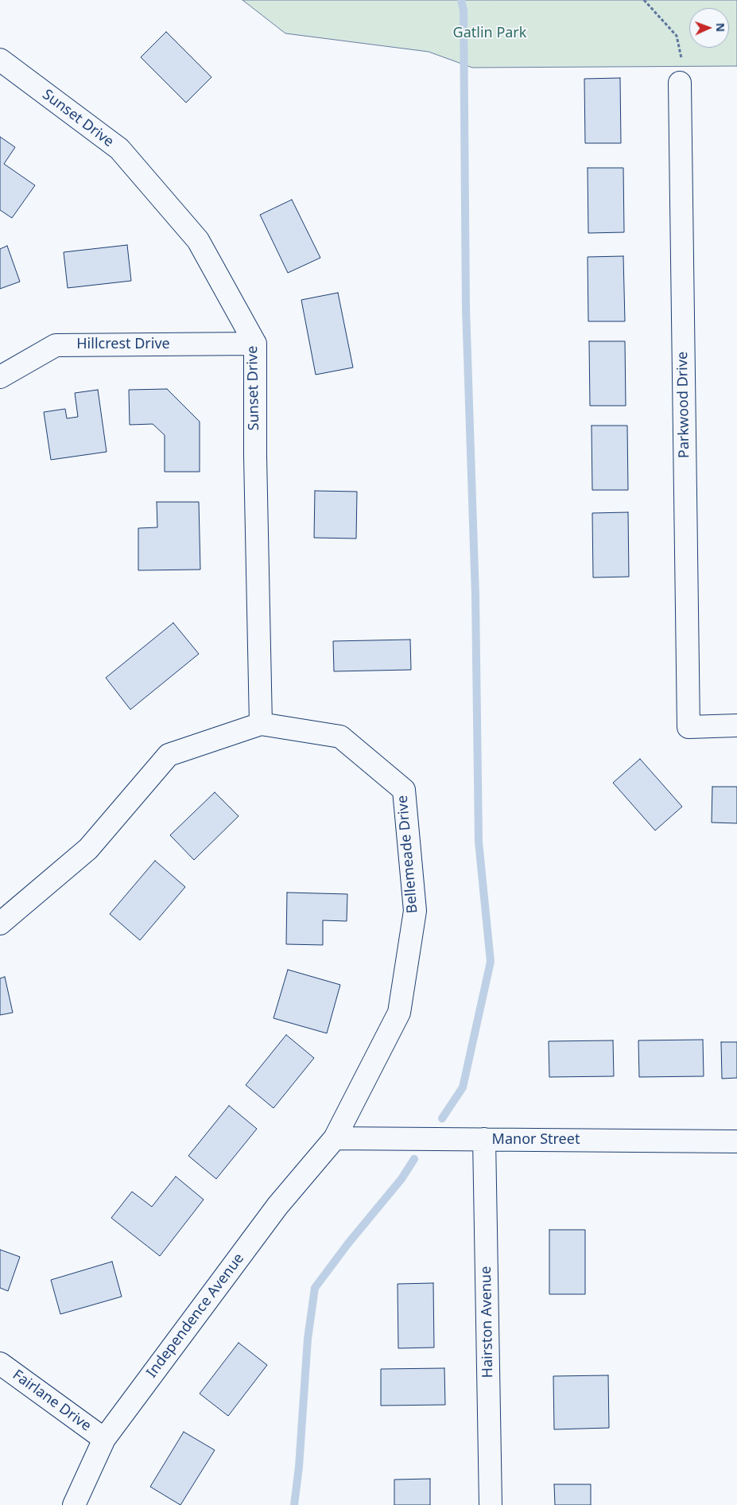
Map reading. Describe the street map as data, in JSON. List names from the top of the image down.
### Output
{
  "streets": {
    "street": [
      "Sunset Drive",
      "Hillcrest Drive",
      "Parkwood Drive",
      "Bellemeade Drive",
      "Manor Street",
      "Independence Avenue",
      "Hairston Avenue",
      "Fairlane Drive"
    ]
  },
  "crossings": [
    ["Sunset Drive", "Hillcrest Drive"],
    ["Sunset Drive", "Bellemeade Drive"],
    ["Bellemeade Drive", "Manor Street"],
    ["Bellemeade Drive", "Independence Avenue"],
    ["Manor Street", "Independence Avenue"],
    ["Manor Street", "Hairston Avenue"],
    ["Independence Avenue", "Fairlane Drive"]
  ],
  "parks": ["Gatlin Park"],
  "north": "right"
}
